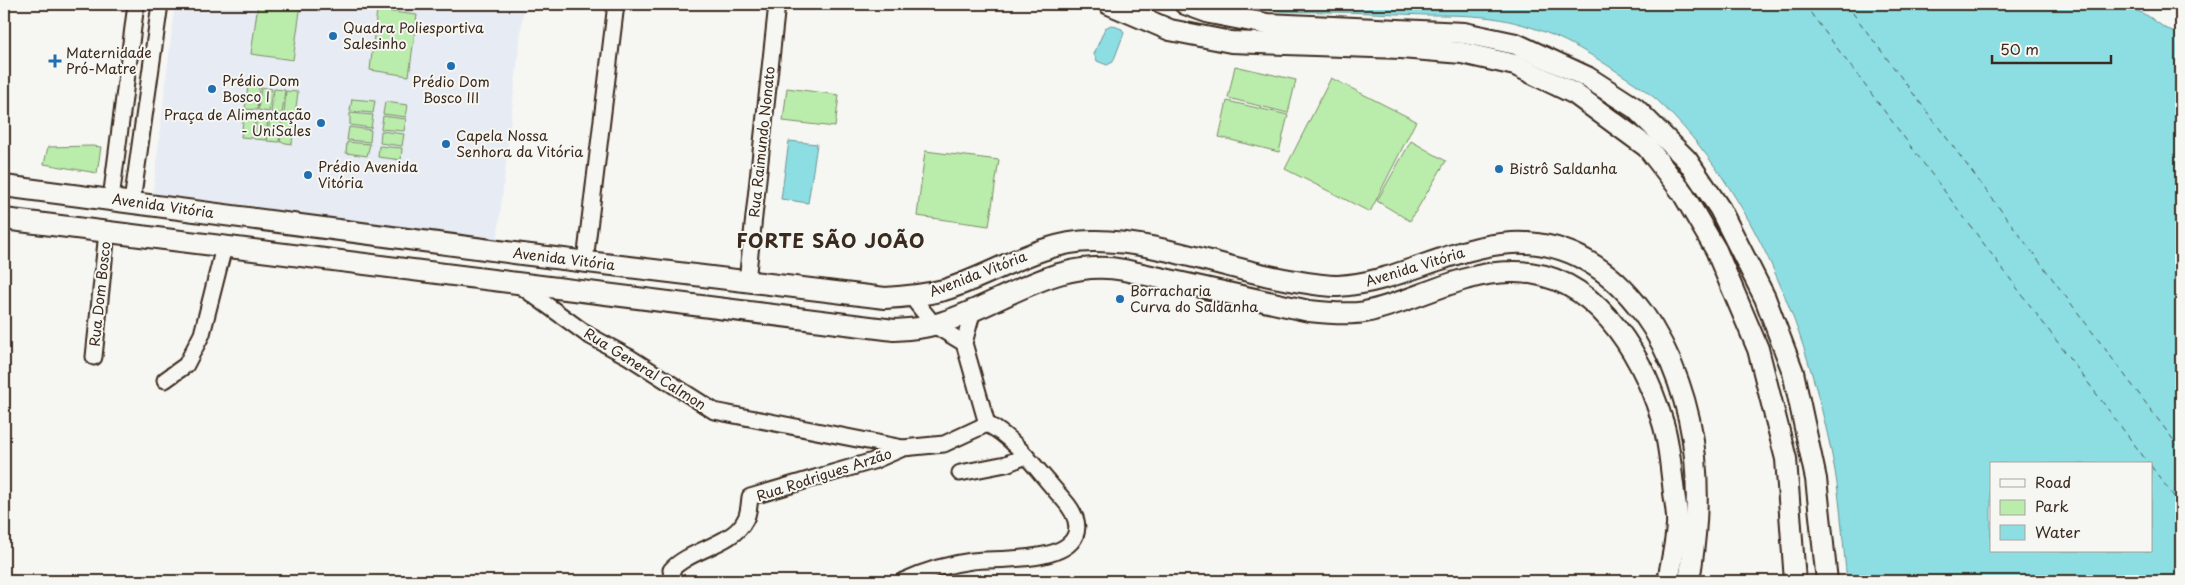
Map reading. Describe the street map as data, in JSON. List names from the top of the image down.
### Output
{
  "streets": {
    "main road": ["Avenida Vitória"],
    "street": [
      "Rua Raimundo Nonato",
      "Rua Dom Bosco",
      "Rua General Calmon",
      "Rua Rodrigues Arzão"
    ]
  },
  "crossings": [
    ["Rua Raimundo Nonato", "Avenida Vitória"],
    ["Avenida Vitória", "Rua Dom Bosco"],
    ["Avenida Vitória", "Rua General Calmon"],
    ["Rua General Calmon", "Rua Rodrigues Arzão"]
  ],
  "districts": ["FORTE SÃO JOÃO"],
  "places": {
    "other": [
      "Quadra Poliesportiva Salesinho",
      "Prédio Dom Bosco III",
      "Prédio Dom Bosco I",
      "Praça de Alimentação - UniSales",
      "Capela Nossa Senhora da Vitória",
      "Bistrô Saldanha",
      "Prédio Avenida Vitória",
      "Borracharia Curva do Saldanha"
    ],
    "health": ["Maternidade Pró-Matre"]
  },
  "legend": ["Road", "Park", "Water"],
  "scale_bar": "50 m"
}
